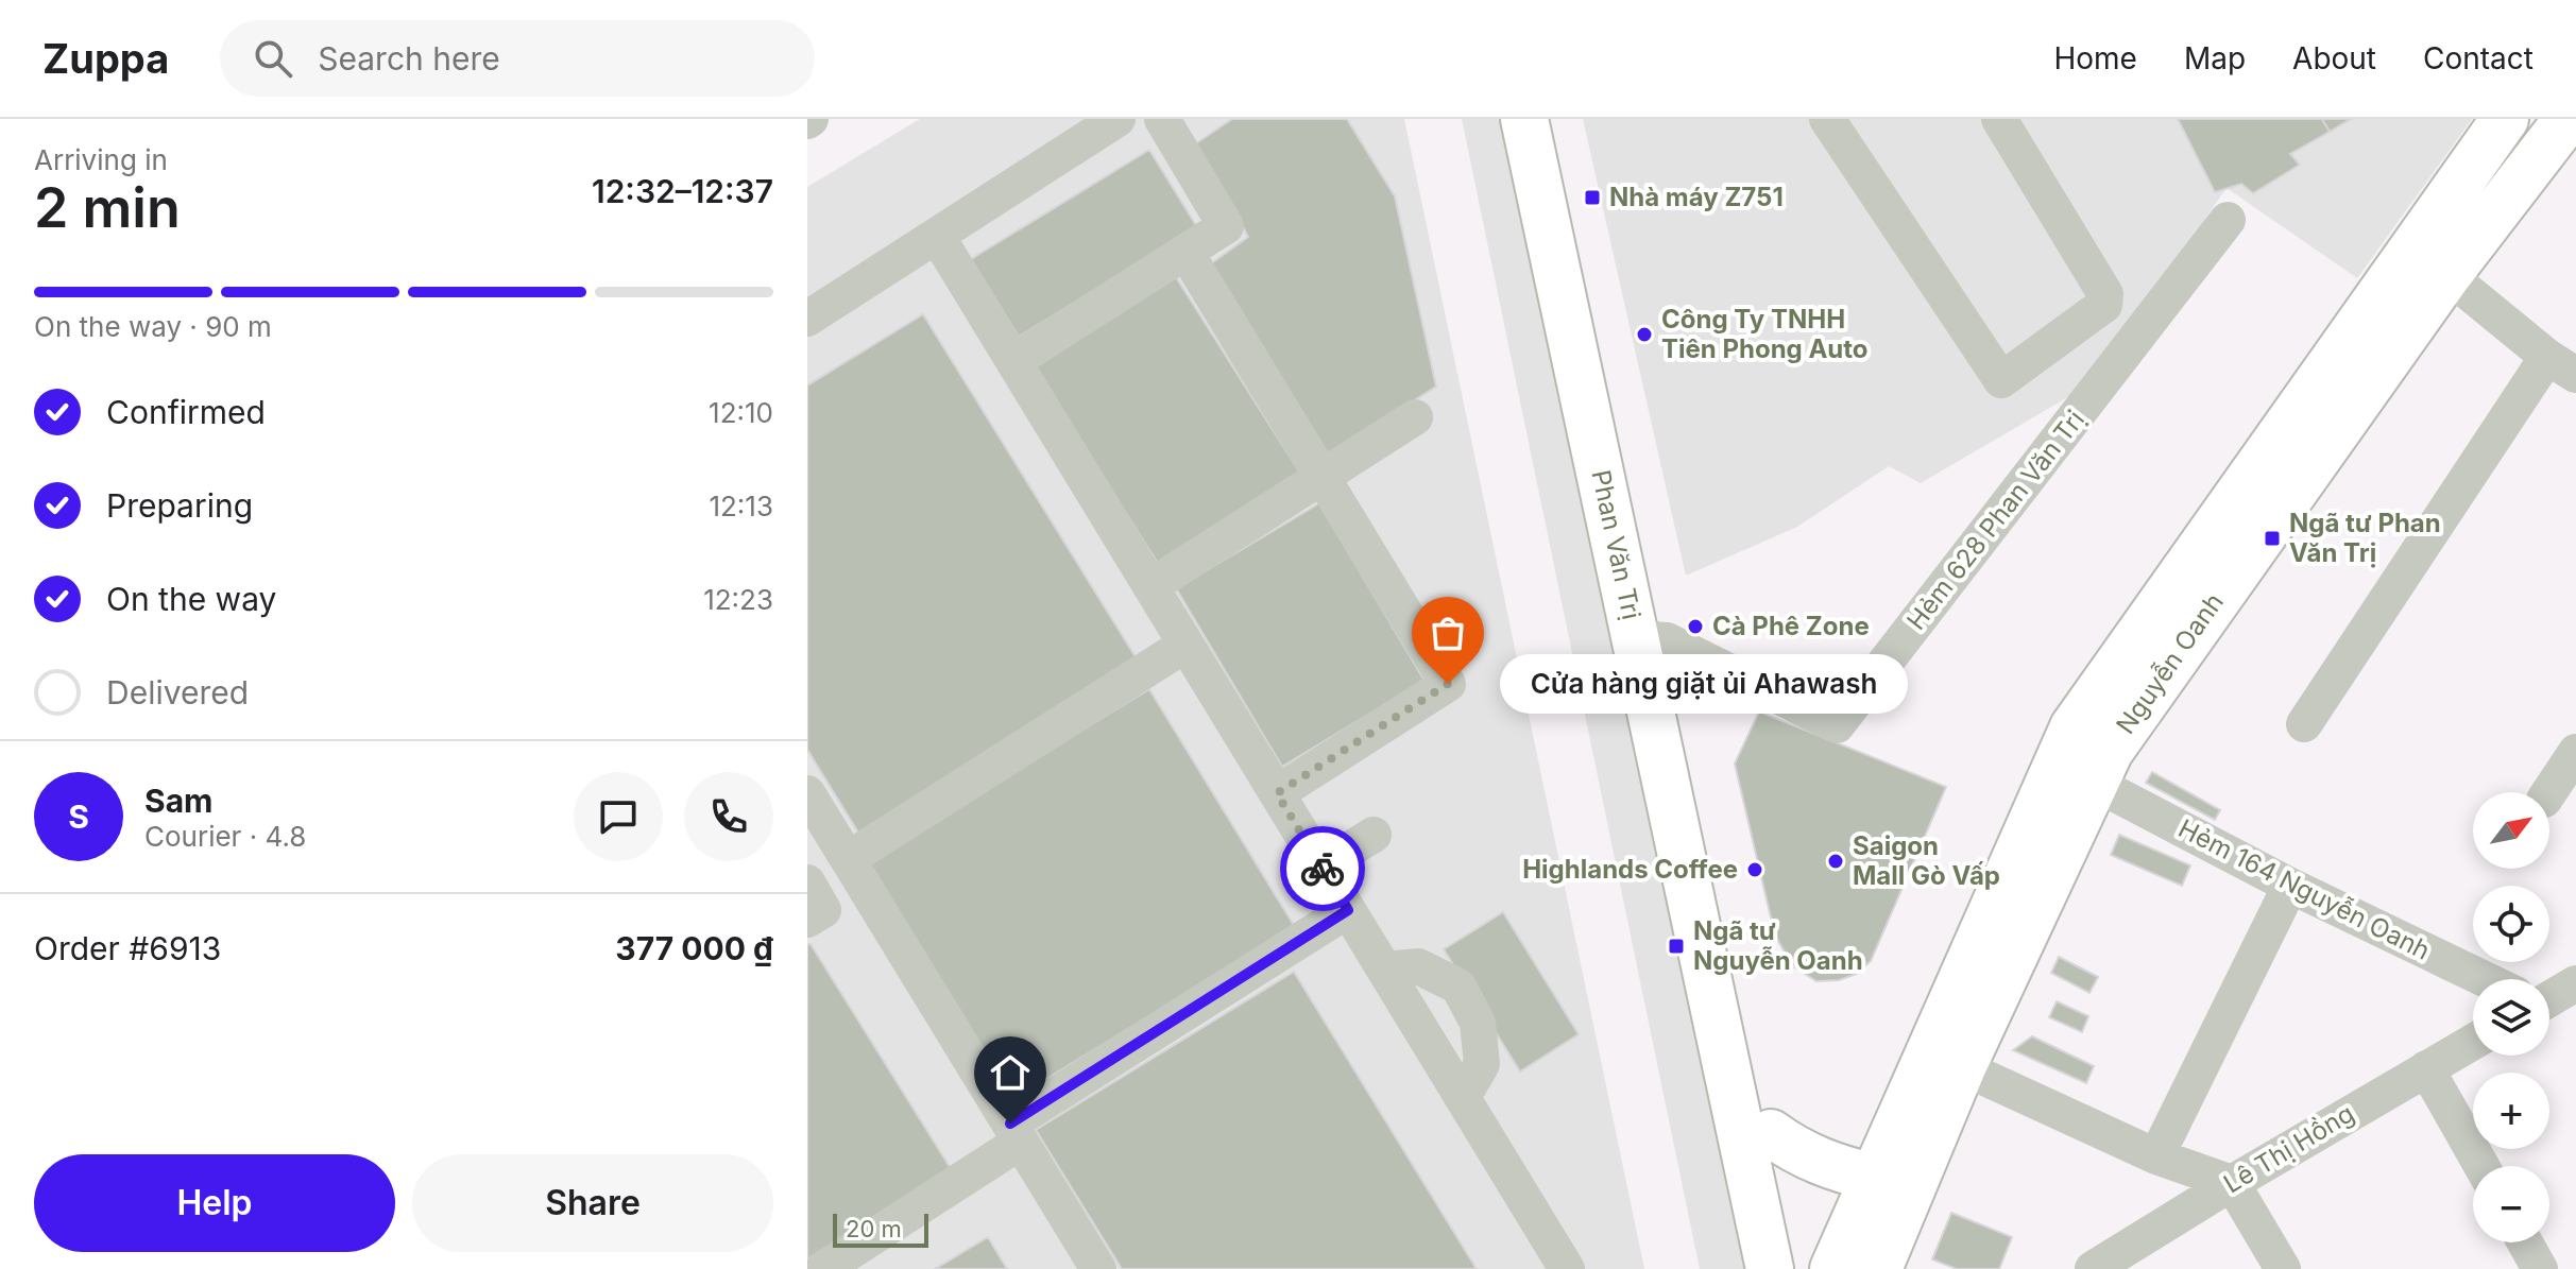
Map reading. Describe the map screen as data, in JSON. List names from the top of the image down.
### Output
{
  "streets": {
    "main road": ["Phan Văn Trị", "Nguyễn Oanh"],
    "street": ["Hẻm 628 Phan Văn Trị", "Hẻm 164 Nguyễn Oanh", "Lê Thị Hồng"]
  },
  "crossings": [
    ["Hẻm 628 Phan Văn Trị", "Phan Văn Trị"],
    ["Nguyễn Oanh", "Hẻm 164 Nguyễn Oanh"]
  ],
  "places": {
    "transit": ["Nhà máy Z751", "Ngã tư Phan Văn Trị", "Ngã tư Nguyễn Oanh"],
    "other": [
      "Công Ty TNHH Tiên Phong Auto",
      "Cà Phê Zone",
      "Cửa hàng giặt ủi Ahawash",
      "Saigon Mall Gò Vấp",
      "Highlands Coffee"
    ]
  },
  "scale_bar": "20 m",
  "north": "top right",
  "page": {
    "header": "Zuppa",
    "search": "Search here",
    "nav": [
      "Home",
      "Map",
      "About",
      "Contact"
    ],
    "heading": ["2 min", "Arriving in", "12:32–12:37"],
    "panel": [
      "Sam",
      "Courier · 4.8",
      "Order #6913",
      "377 000 ₫"
    ],
    "bar": "On the way · 90 m",
    "list": [
      ["Confirmed", "12:10"],
      ["Preparing", "12:13"],
      ["On the way", "12:23"],
      "Delivered"
    ],
    "bubble": "Cửa hàng giặt ủi Ahawash",
    "round": "S",
    "map_buttons": ["+", "−"],
    "buttons": ["Help", "Share"],
    "scale": "20 m"
  }
}
